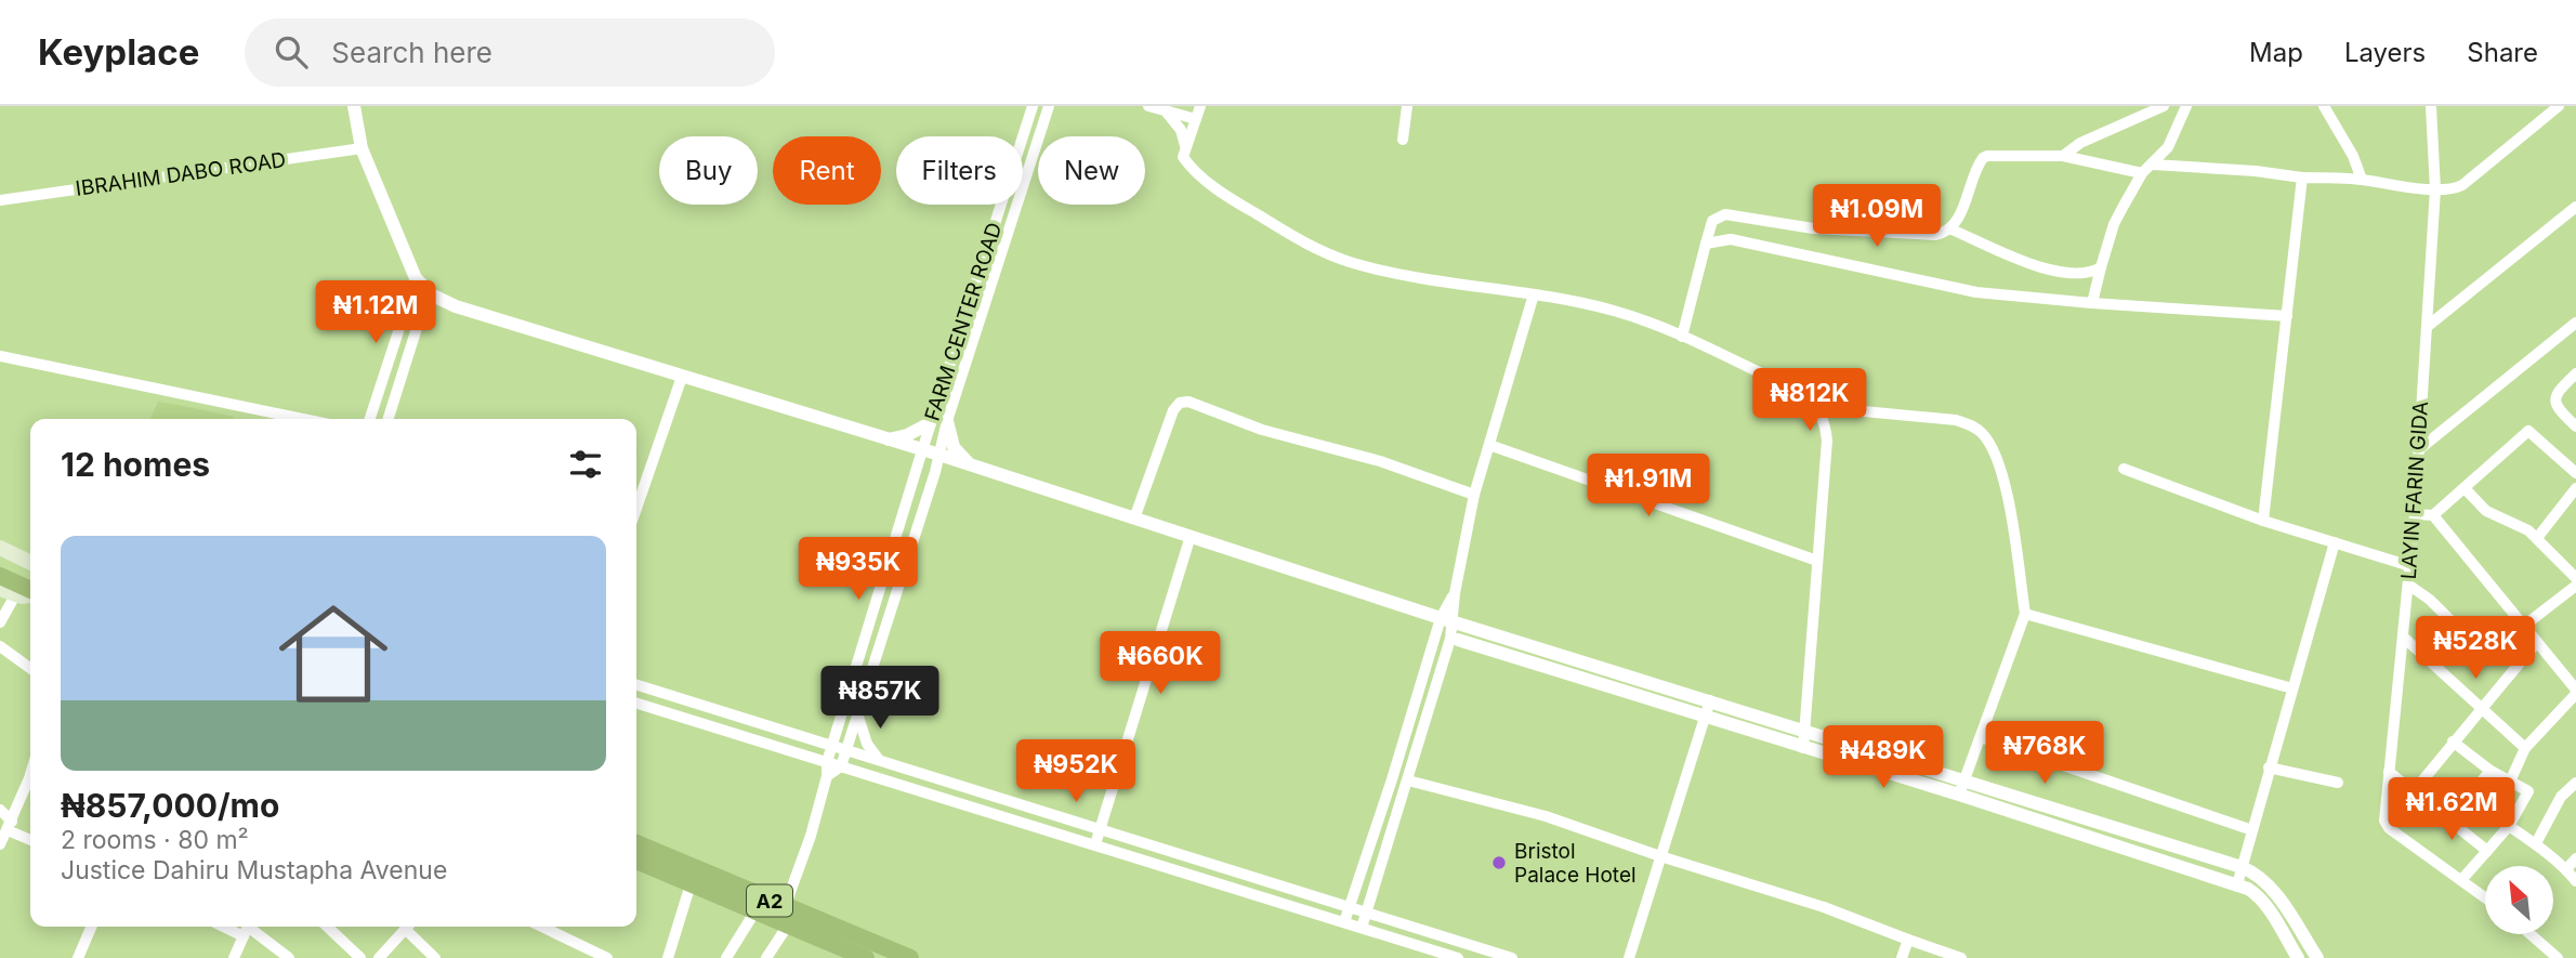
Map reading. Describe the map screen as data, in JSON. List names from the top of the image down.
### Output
{
  "streets": {
    "highway": ["A2"],
    "street": ["IBRAHIM DABO ROAD", "FARM CENTER ROAD", "LAYIN FARIN GIDA"]
  },
  "crossings": [
    ["FARM CENTER ROAD", "A2"]
  ],
  "places": ["Bristol Palace Hotel"],
  "north": "top left",
  "page": {
    "header": "Keyplace",
    "search": "Search here",
    "nav": ["Map", "Layers", "Share"],
    "chip": [
      "Buy",
      "Rent",
      "Filters",
      "New"
    ],
    "price": [
      "₦1.09M",
      "₦1.12M",
      "₦812K",
      "₦1.91M",
      "₦935K",
      "₦528K",
      "₦660K",
      "₦857K",
      "₦768K",
      "₦489K",
      "₦952K",
      "₦1.62M"
    ],
    "heading": "12 homes",
    "list": [
      {
        "name": "₦857,000/mo",
        "note": "2 rooms · 80 m² · Justice Dahiru Mustapha Avenue"
      }
    ]
  }
}
